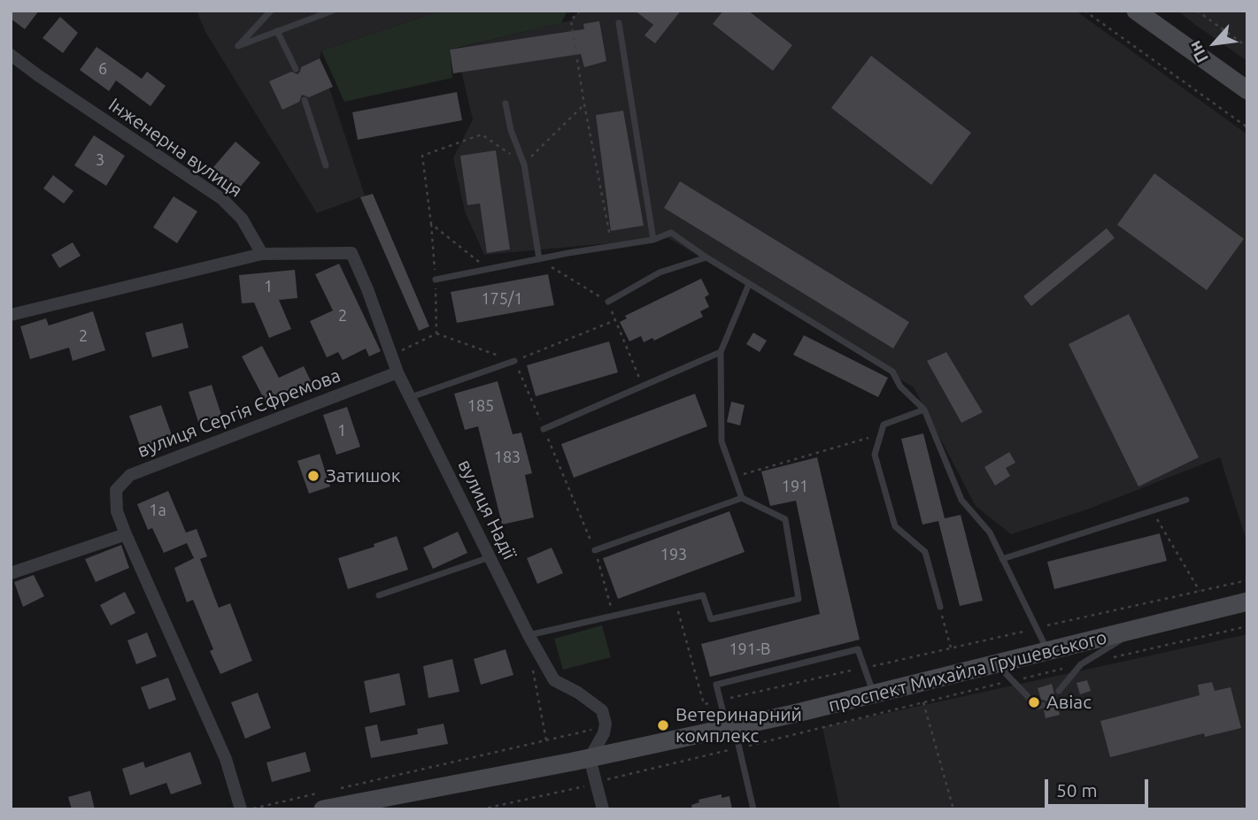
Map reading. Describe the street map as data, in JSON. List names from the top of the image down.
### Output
{
  "streets": {
    "street": [
      "Інженерна вулиця",
      "вулиця Сергія Єфремова",
      "вулиця Надії",
      "проспект Михайла Грушевського"
    ]
  },
  "crossings": [
    ["Інженерна вулиця", "вулиця Надії"],
    ["вулиця Сергія Єфремова", "вулиця Надії"]
  ],
  "places": ["Затишок", "Авіас", "Ветеринарний комплекс"],
  "house_numbers": [
    "6",
    "3",
    "1",
    "175/1",
    "2",
    "2",
    "185",
    "1",
    "183",
    "191",
    "1а",
    "193",
    "191-В"
  ],
  "scale_bar": "50 m",
  "north": "bottom left"
}
